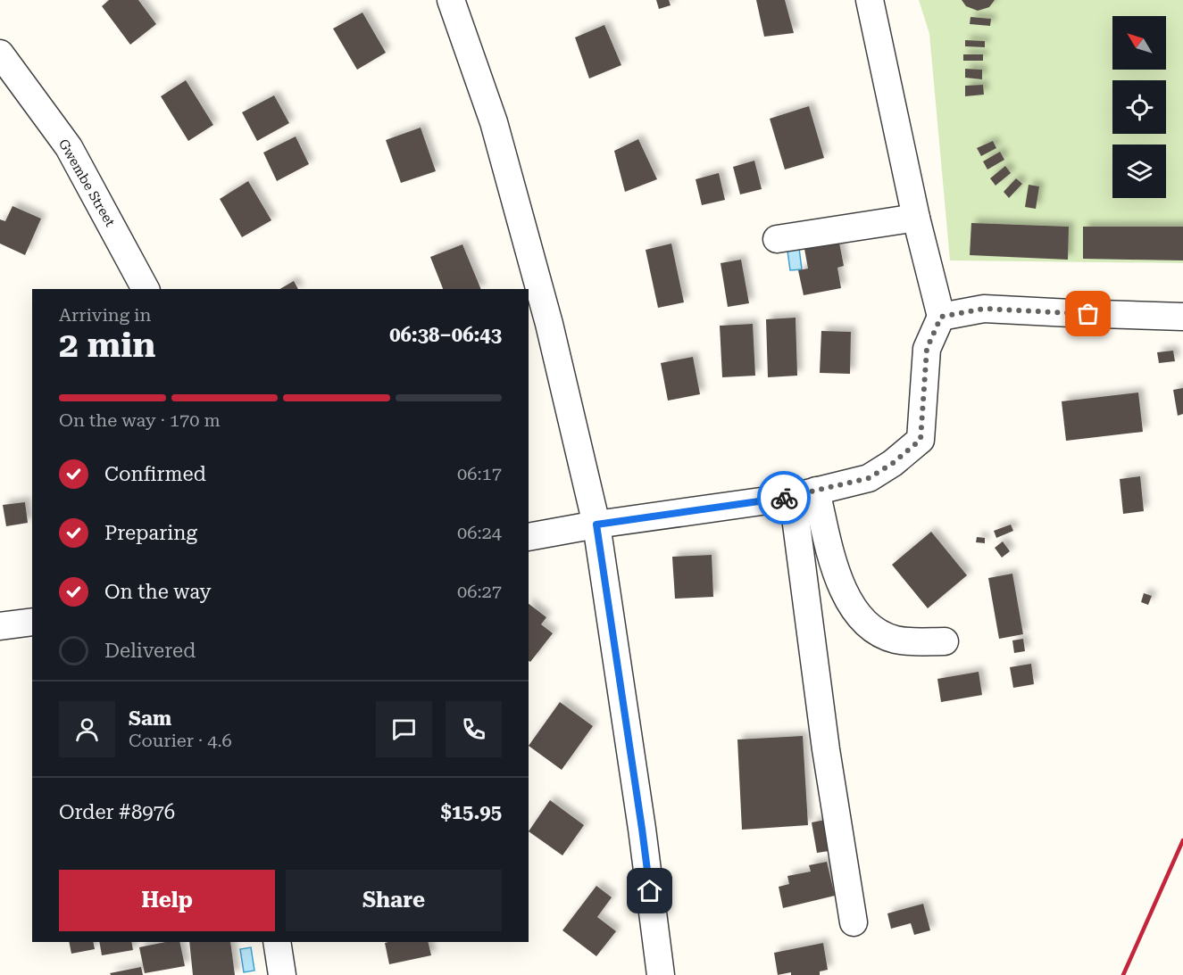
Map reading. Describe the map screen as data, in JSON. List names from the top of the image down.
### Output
{
  "streets": {
    "street": ["Gwembe Street"]
  },
  "north": "top left",
  "page": {
    "heading": ["2 min", "Arriving in", "06:38–06:43"],
    "panel": [
      "Sam",
      "Courier · 4.6",
      "Order #8976",
      "$15.95"
    ],
    "bar": "On the way · 170 m",
    "list": [
      ["Confirmed", "06:17"],
      ["Preparing", "06:24"],
      ["On the way", "06:27"],
      "Delivered"
    ],
    "buttons": ["Help", "Share"]
  }
}
